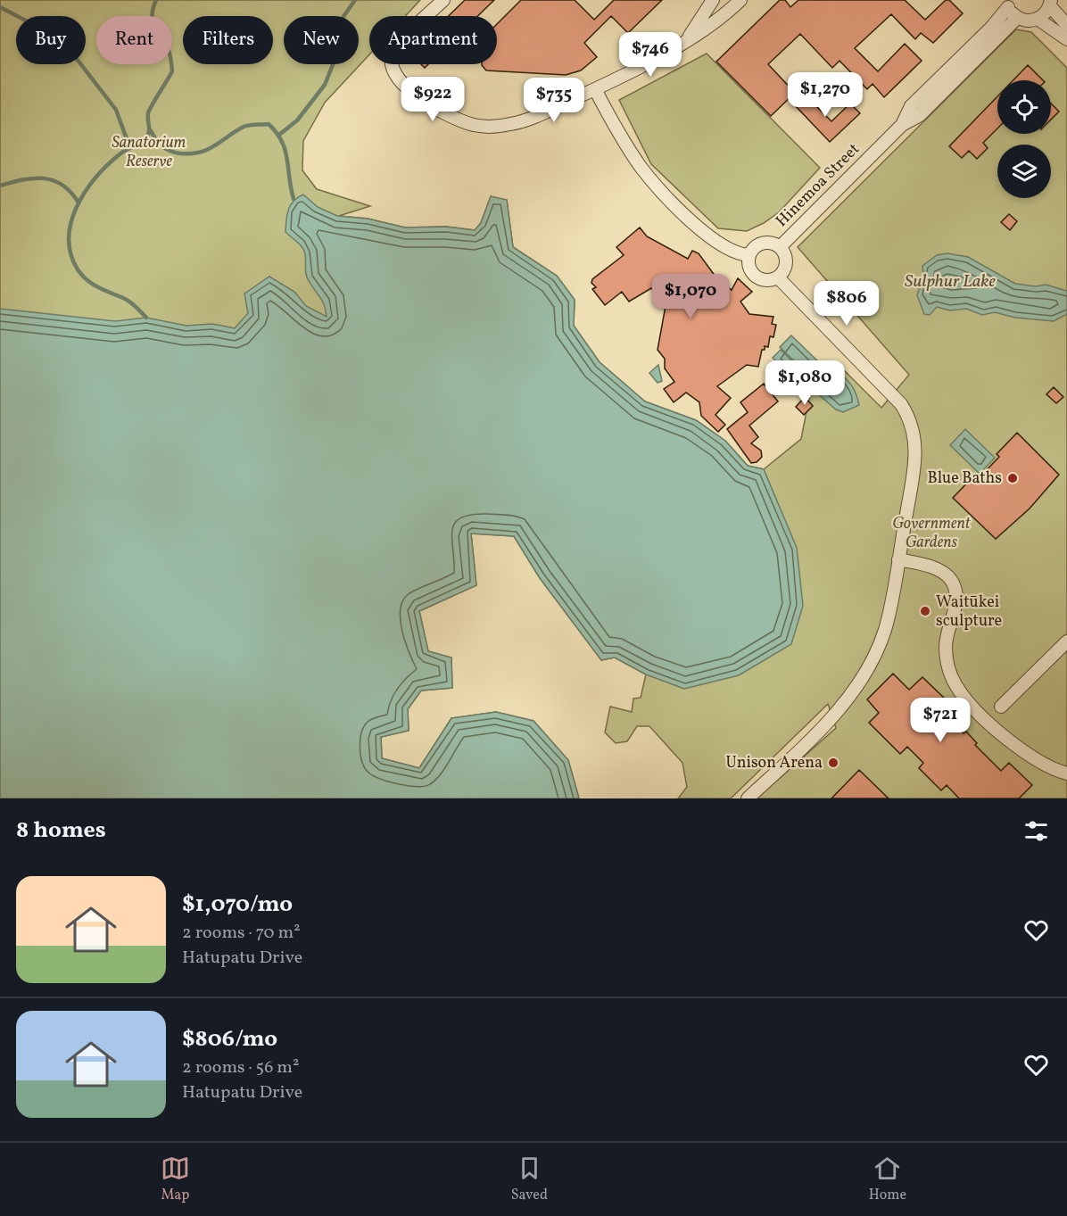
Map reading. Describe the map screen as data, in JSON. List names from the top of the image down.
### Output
{
  "streets": {
    "street": ["Hinemoa Street"]
  },
  "water": ["Sulphur Lake"],
  "parks": ["Sanatorium Reserve", "Government Gardens"],
  "places": ["Blue Baths", "Waitūkei sculpture", "Unison Arena"],
  "page": {
    "chip": [
      "Buy",
      "Rent",
      "Filters",
      "New",
      "Apartment"
    ],
    "price": [
      "$746",
      "$1,270",
      "$922",
      "$735",
      "$1,070",
      "$806",
      "$1,080",
      "$721"
    ],
    "heading": "8 homes",
    "list": [
      {
        "name": "$1,070/mo",
        "note": "2 rooms · 70 m² · Hatupatu Drive"
      },
      {
        "name": "$806/mo",
        "note": "2 rooms · 56 m² · Hatupatu Drive"
      }
    ],
    "tabs": ["Map", "Saved", "Home"]
  }
}
